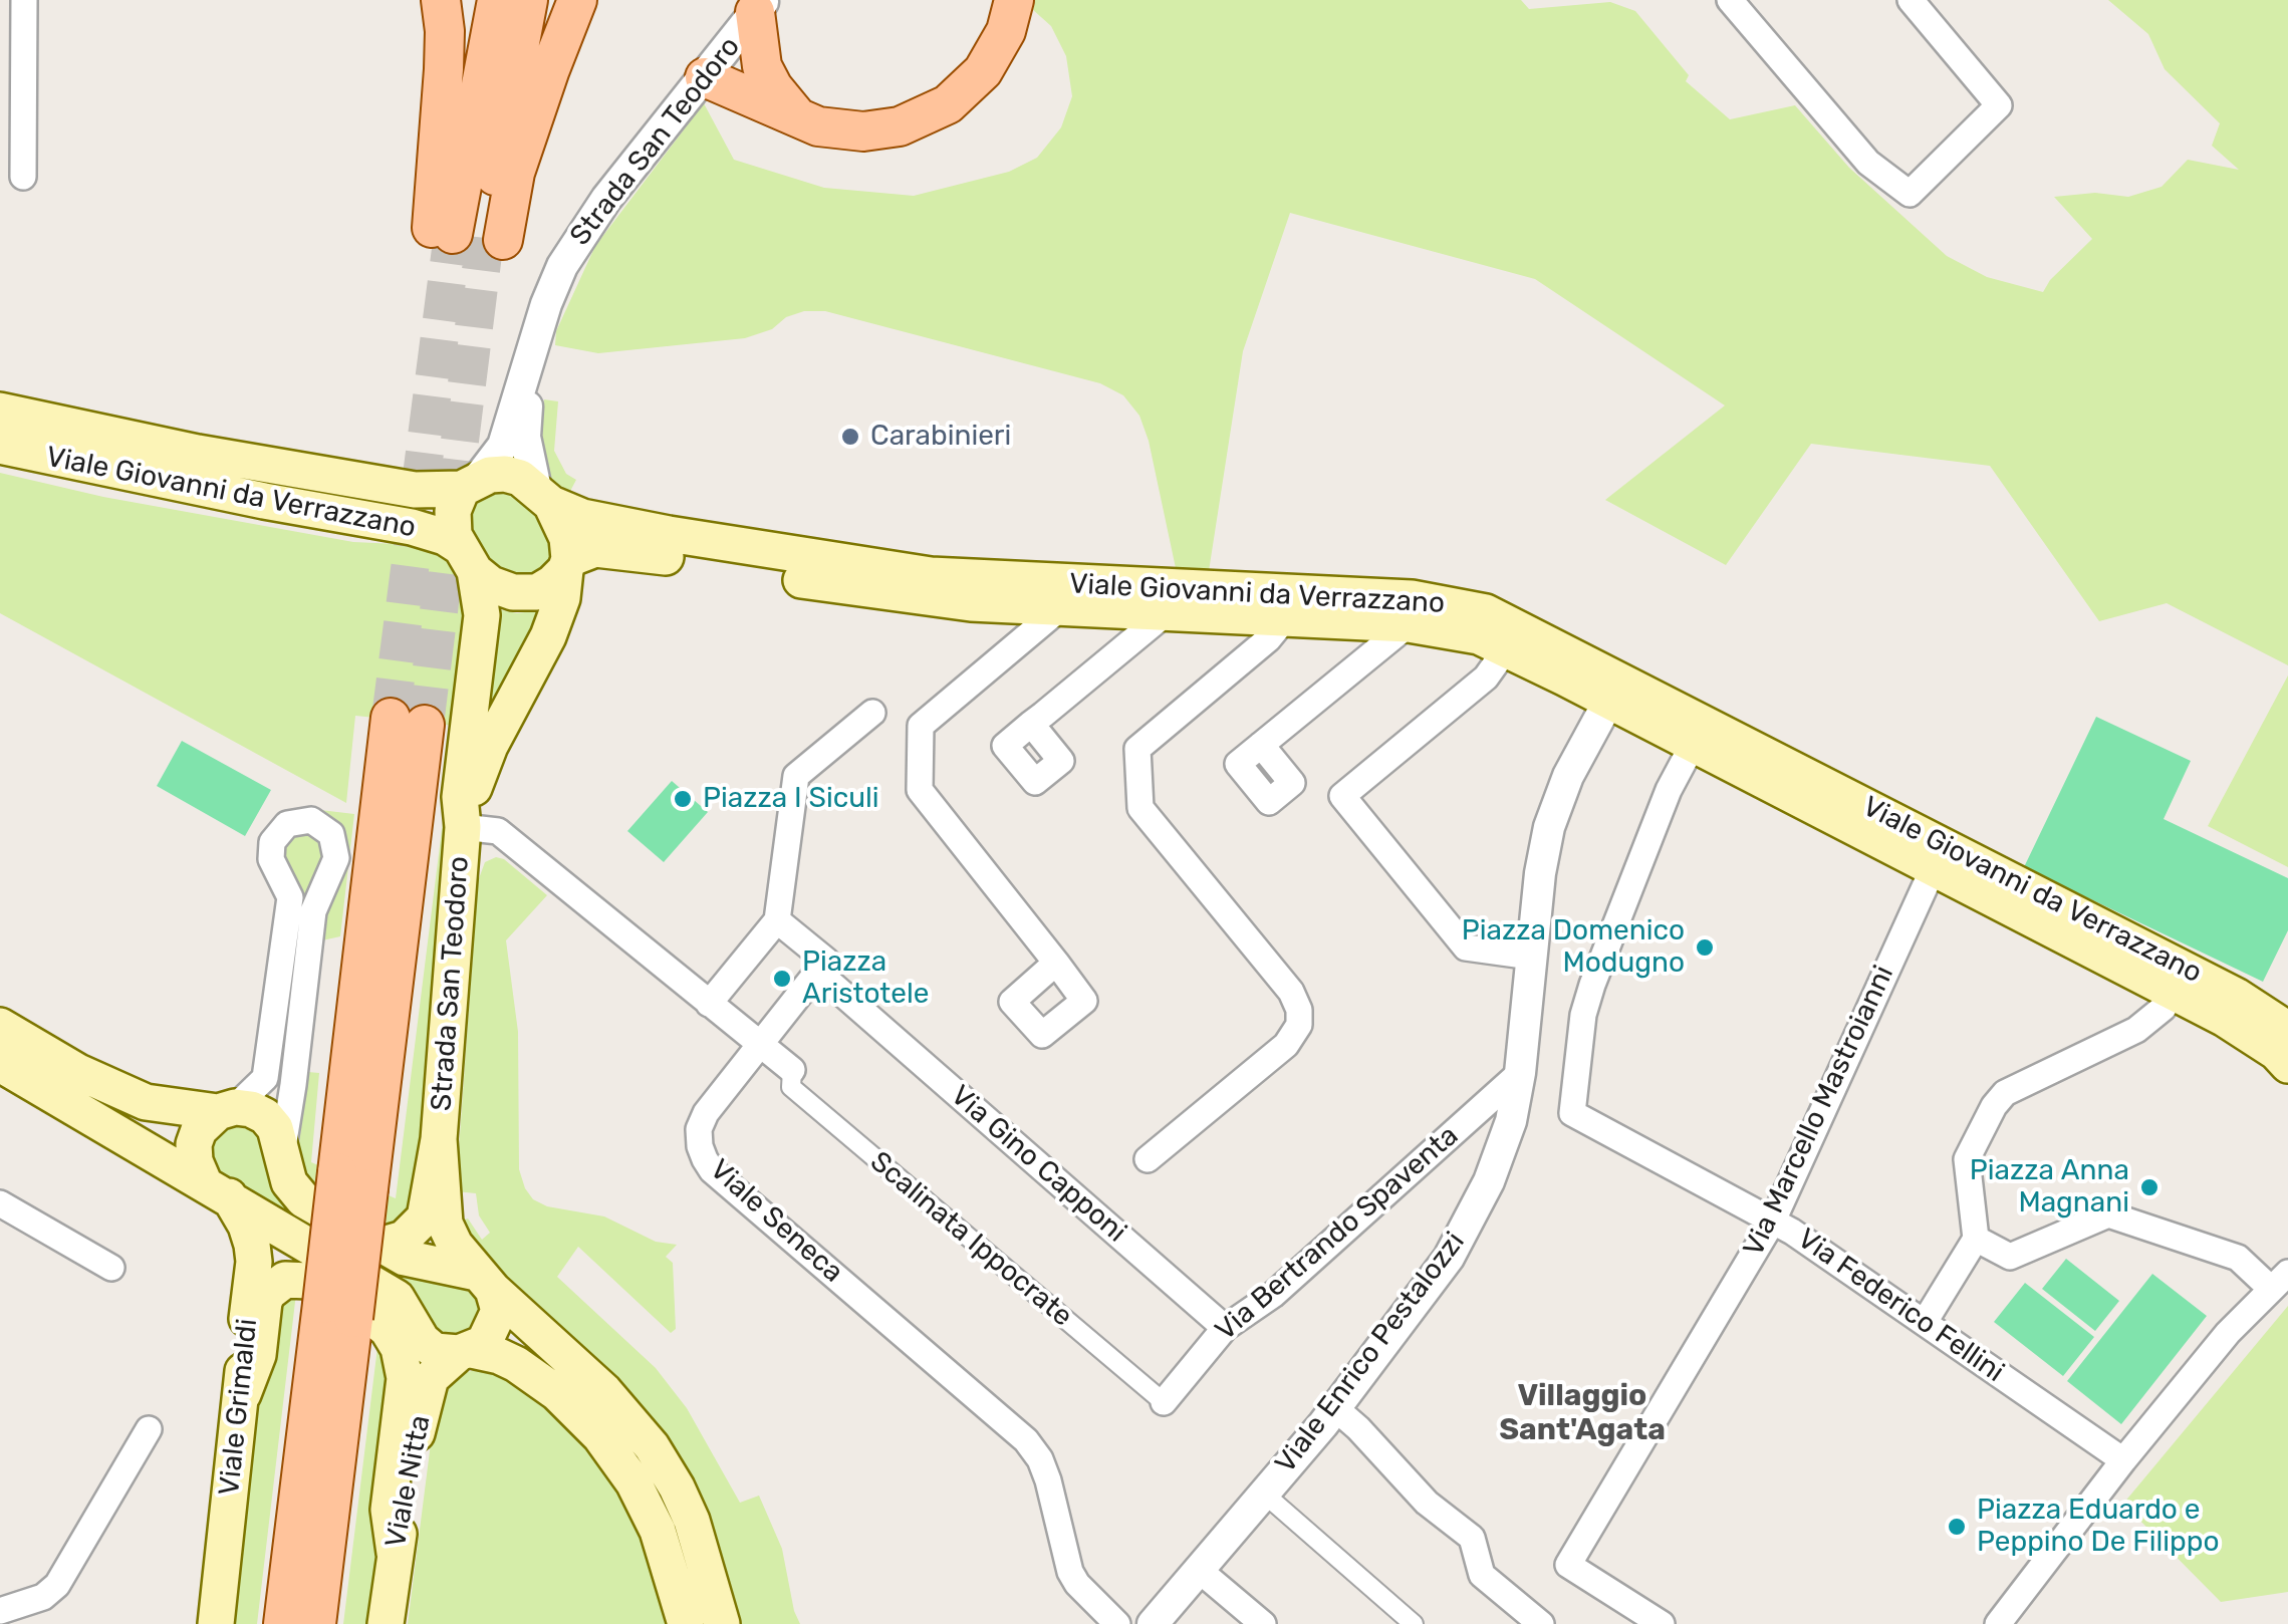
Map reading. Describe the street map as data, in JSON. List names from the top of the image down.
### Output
{
  "streets": {
    "main road": [
      "Strada San Teodoro",
      "Viale Giovanni da Verrazzano",
      "Viale Grimaldi",
      "Viale Nitta"
    ],
    "street": [
      "Via Marcello Mastroianni",
      "Via Gino Capponi",
      "Viale Seneca",
      "Via Bertrando Spaventa",
      "Scalinata Ippocrate",
      "Via Federico Fellini",
      "Viale Enrico Pestalozzi"
    ]
  },
  "crossings": [
    ["Strada San Teodoro", "Viale Giovanni da Verrazzano"],
    ["Viale Giovanni da Verrazzano", "Via Marcello Mastroianni"],
    ["Viale Giovanni da Verrazzano", "Via Federico Fellini"],
    ["Viale Giovanni da Verrazzano", "Viale Enrico Pestalozzi"],
    ["Via Marcello Mastroianni", "Via Federico Fellini"],
    ["Via Gino Capponi", "Via Bertrando Spaventa"],
    ["Via Bertrando Spaventa", "Scalinata Ippocrate"],
    ["Via Bertrando Spaventa", "Viale Enrico Pestalozzi"]
  ],
  "districts": ["Villaggio Sant'Agata"],
  "places": [
    "Carabinieri",
    "Piazza I Siculi",
    "Piazza Domenico Modugno",
    "Piazza Aristotele",
    "Piazza Anna Magnani",
    "Piazza Eduardo e Peppino De Filippo"
  ]
}
